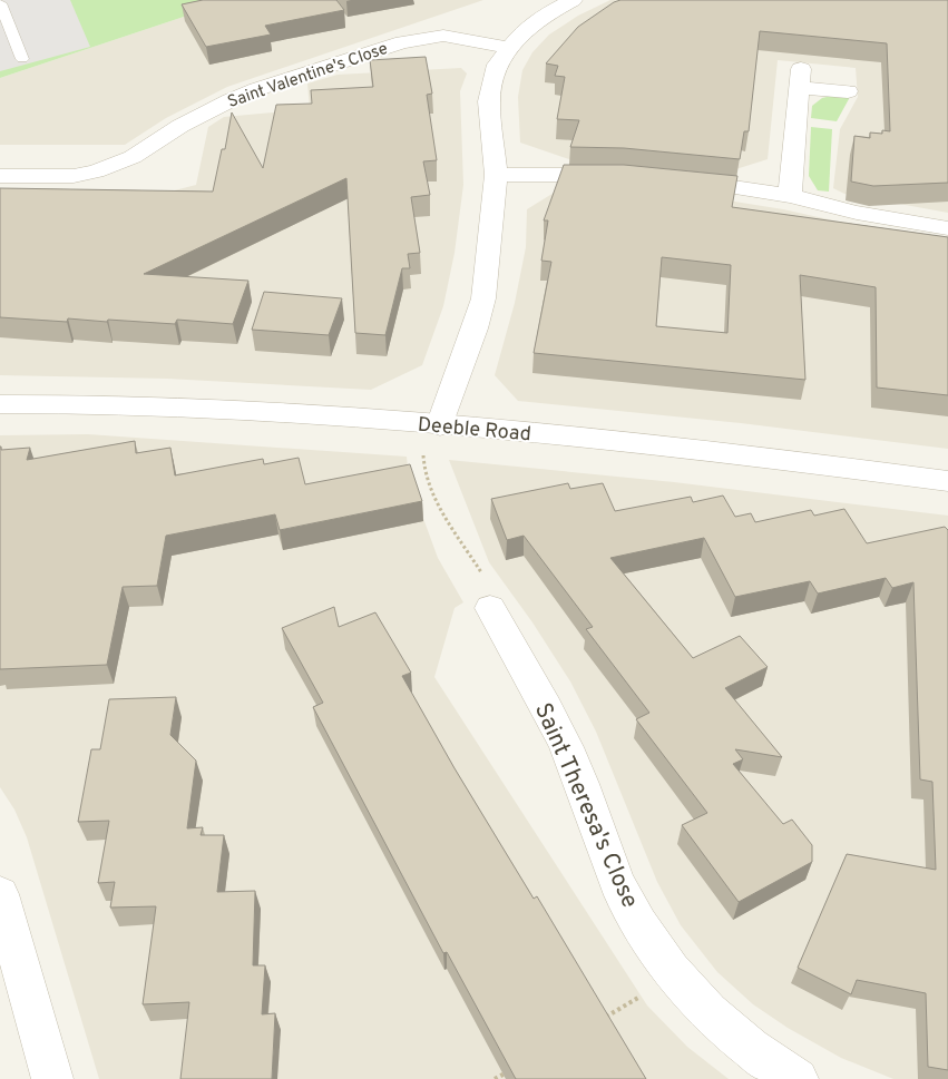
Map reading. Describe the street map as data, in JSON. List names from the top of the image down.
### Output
{
  "streets": {
    "street": ["Saint Valentine's Close", "Deeble Road", "Saint Theresa's Close"]
  }
}
